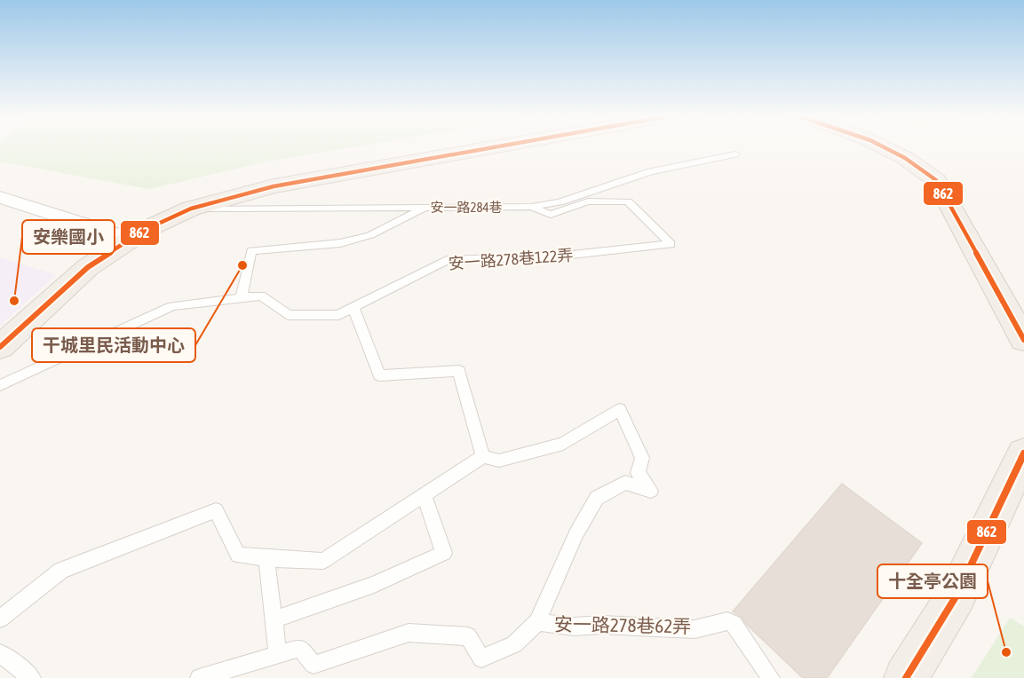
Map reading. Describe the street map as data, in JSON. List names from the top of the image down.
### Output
{
  "streets": {
    "lane": ["安一路284巷", "安一路278巷122弄", "安一路278巷62弄"]
  },
  "crossings": [
    ["安一路284巷", "安一路278巷122弄"]
  ],
  "places": ["干城里民活動中心", "安樂國小", "十全亭公園"],
  "lines": ["transit line 862"]
}
